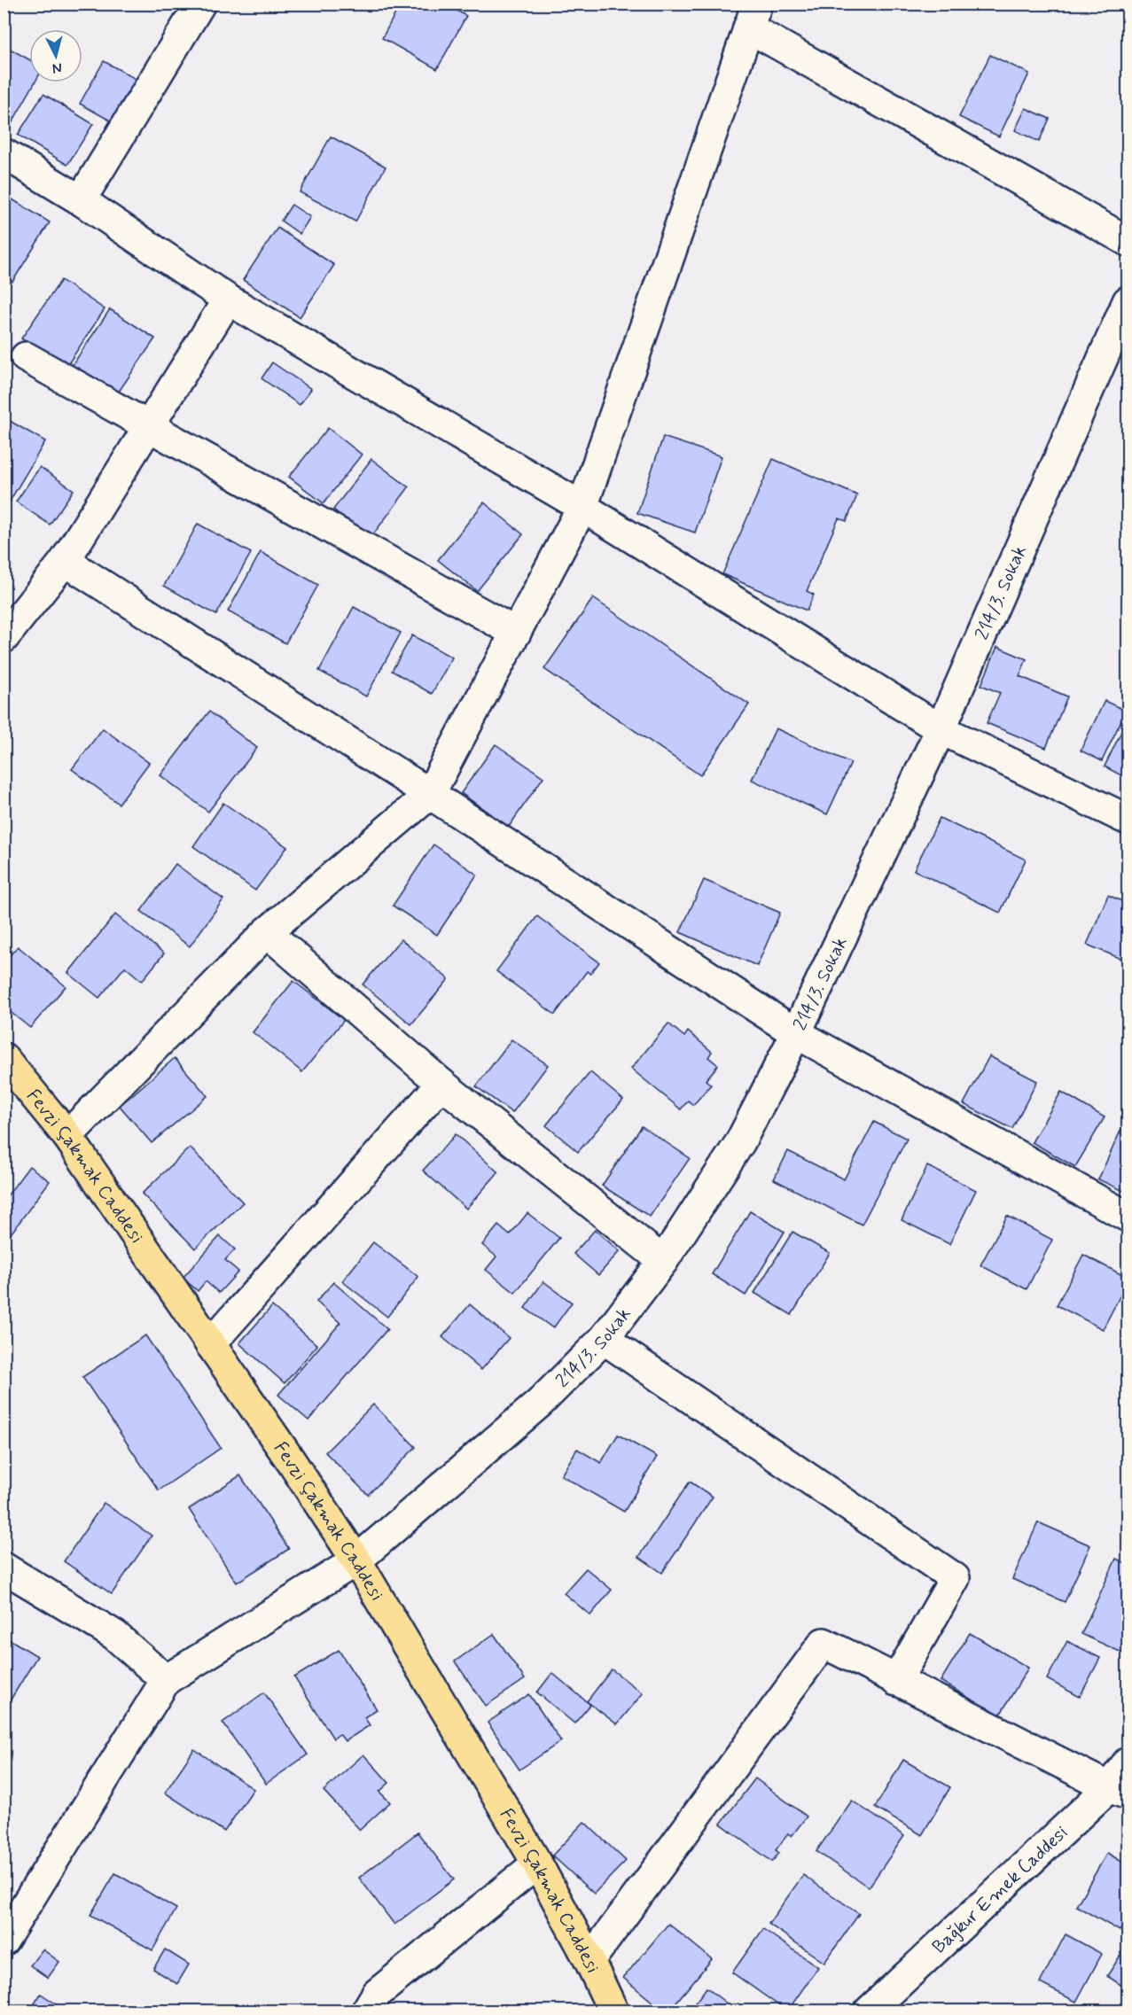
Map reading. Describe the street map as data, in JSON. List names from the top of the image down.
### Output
{
  "streets": {
    "main road": ["Fevzi Çakmak Caddesi"],
    "street": ["214/3. Sokak", "Bağkur Emek Caddesi"]
  },
  "crossings": [
    ["214/3. Sokak", "Fevzi Çakmak Caddesi"]
  ],
  "north": "bottom"
}
